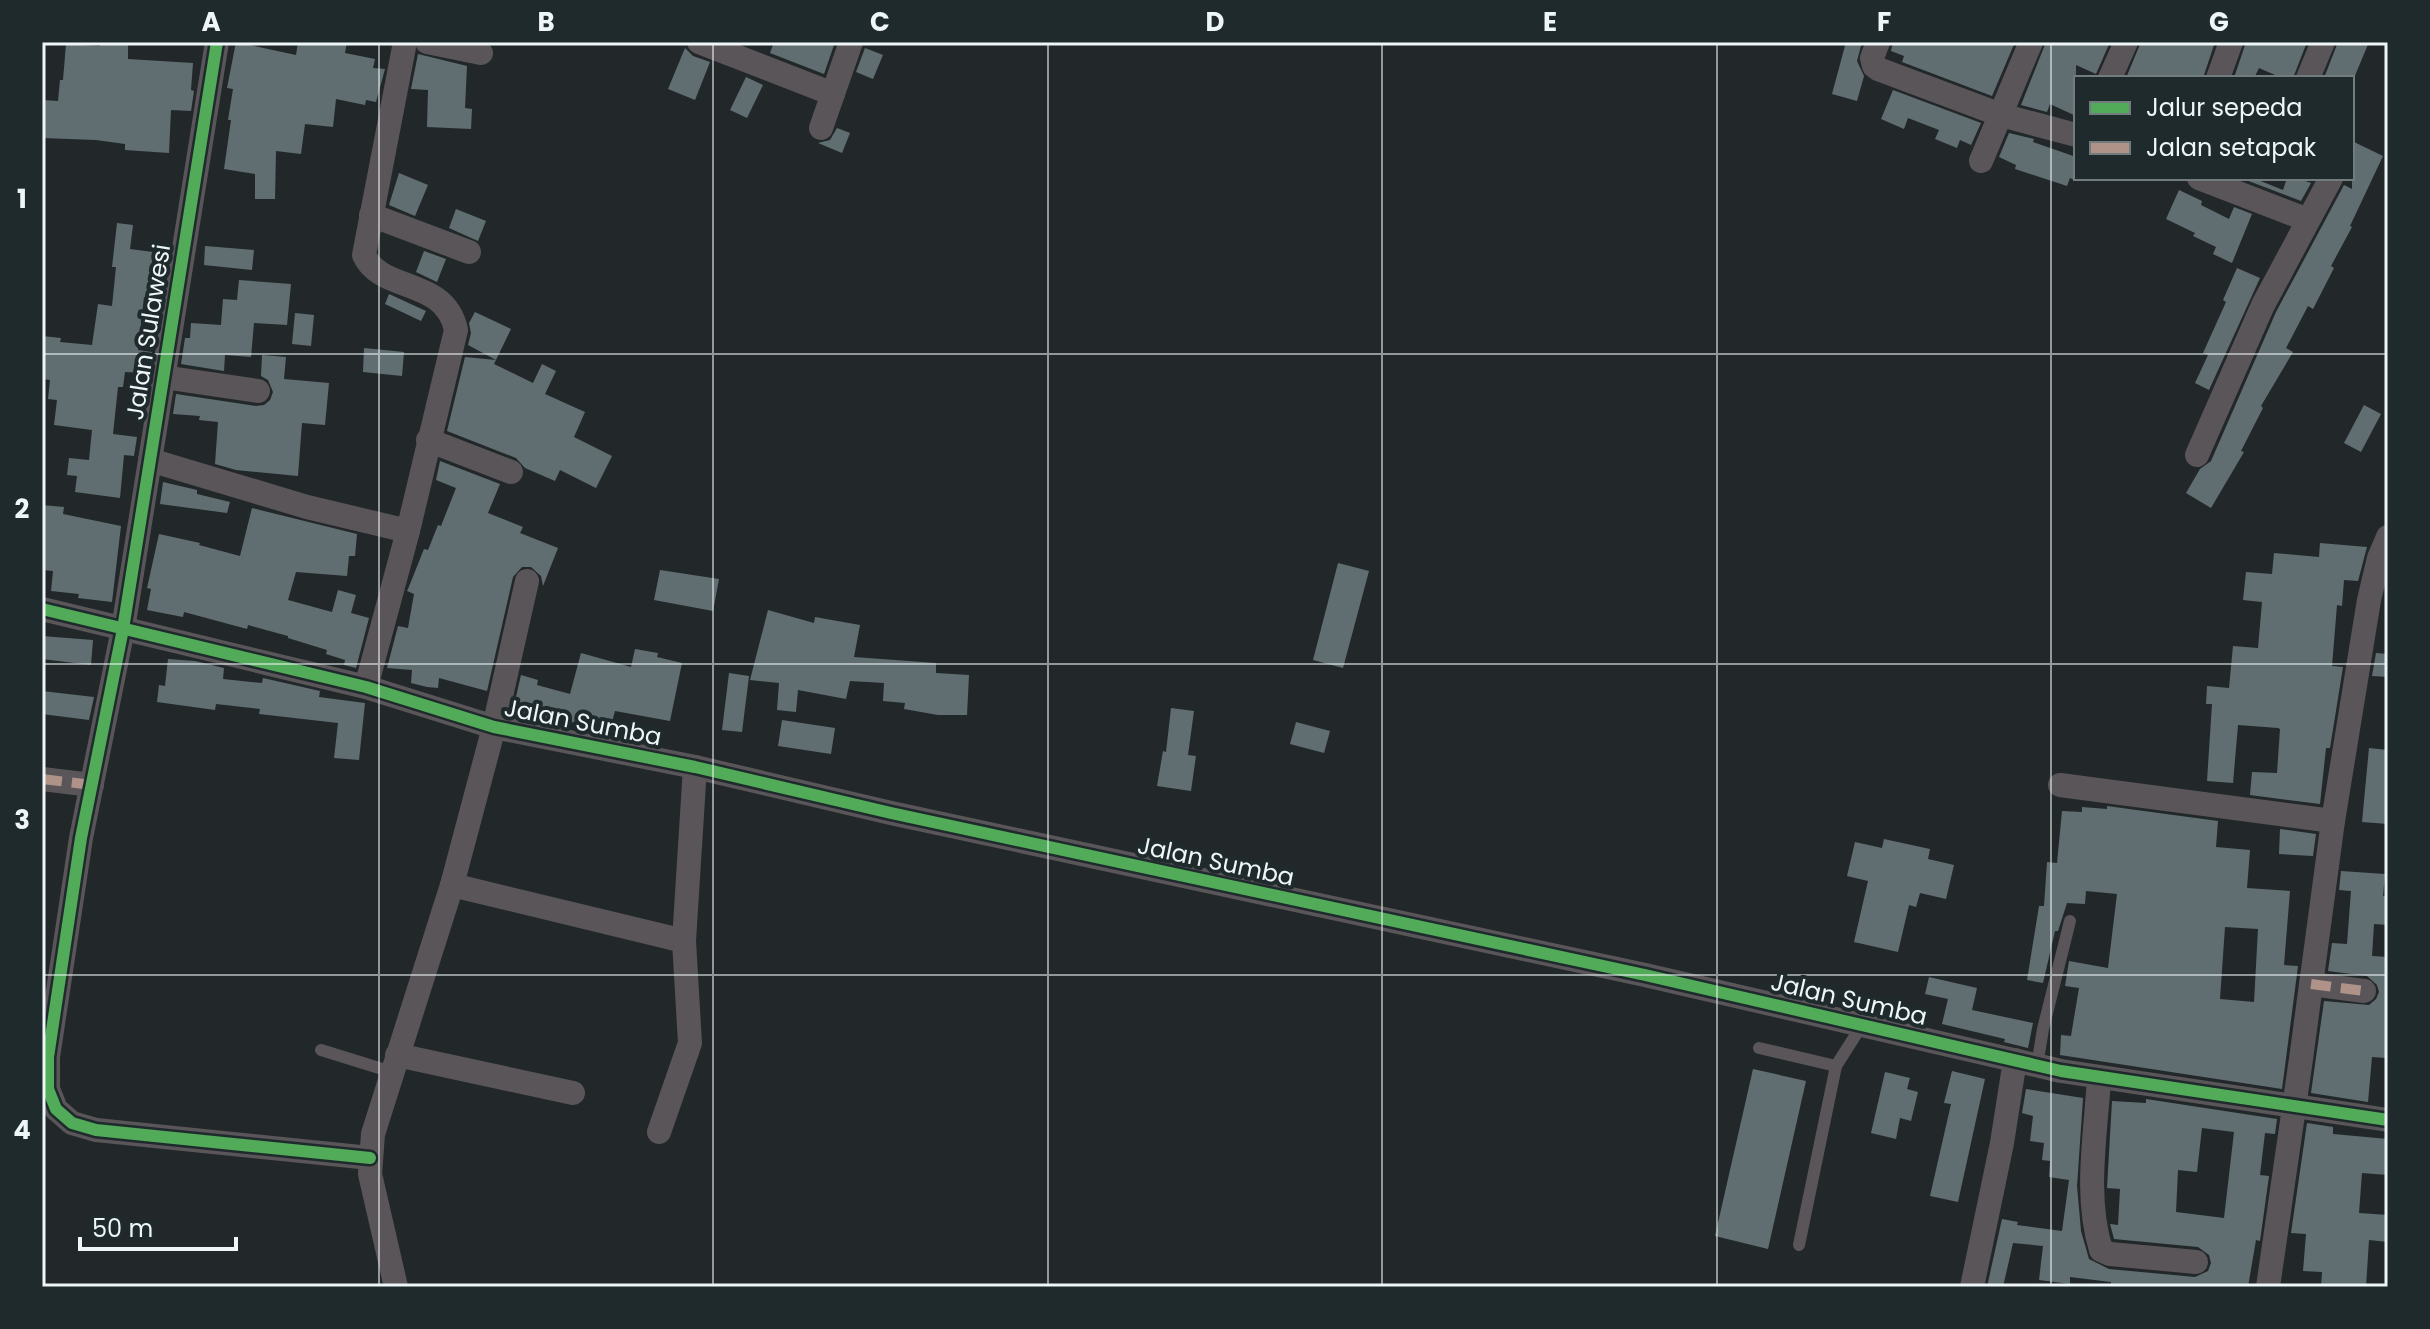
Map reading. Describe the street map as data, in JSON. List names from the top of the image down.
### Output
{
  "streets": {
    "street": ["Jalan Sulawesi", "Jalan Sumba"]
  },
  "crossings": [
    ["Jalan Sulawesi", "Jalan Sumba"]
  ],
  "legend": ["Jalur sepeda", "Jalan setapak"],
  "scale_bar": "50 m",
  "grid": {
    "columns": [
      "A",
      "B",
      "C",
      "D",
      "E",
      "F",
      "G"
    ],
    "rows": [
      "1",
      "2",
      "3",
      "4"
    ]
  }
}
